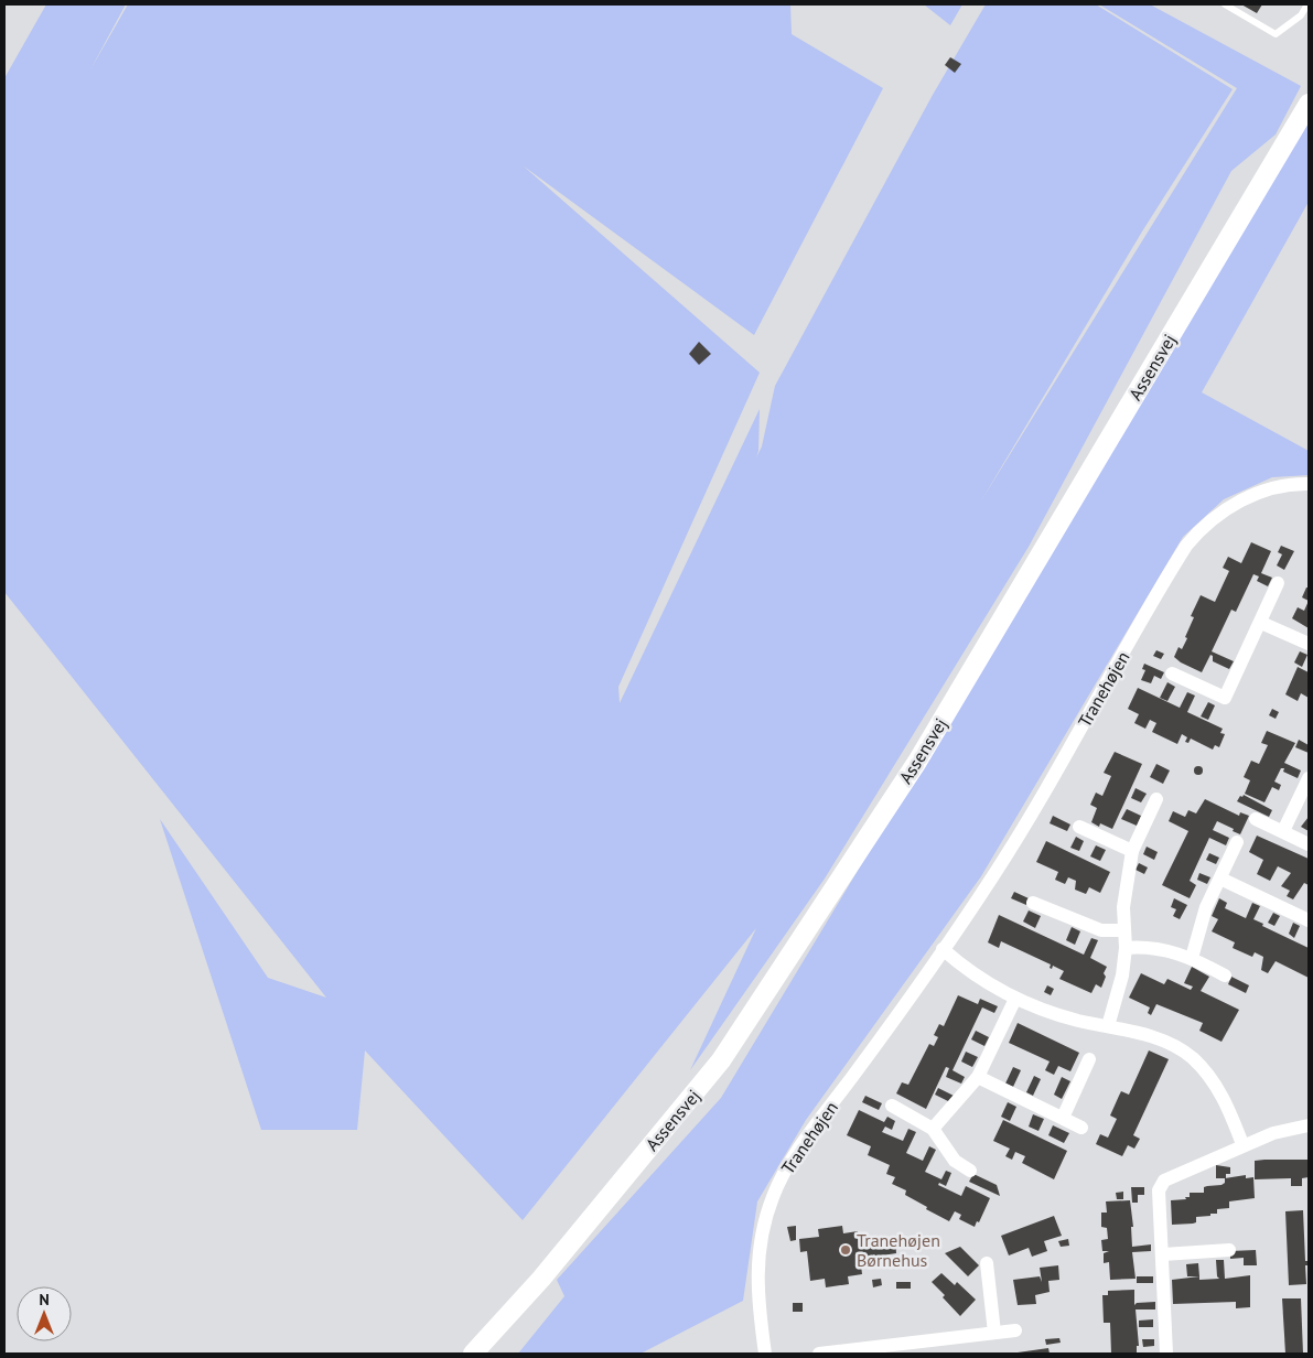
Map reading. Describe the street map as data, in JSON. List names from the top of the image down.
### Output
{
  "streets": {
    "main road": ["Assensvej"],
    "street": ["Tranehøjen"]
  },
  "places": ["Tranehøjen Børnehus"],
  "north": "top"
}
